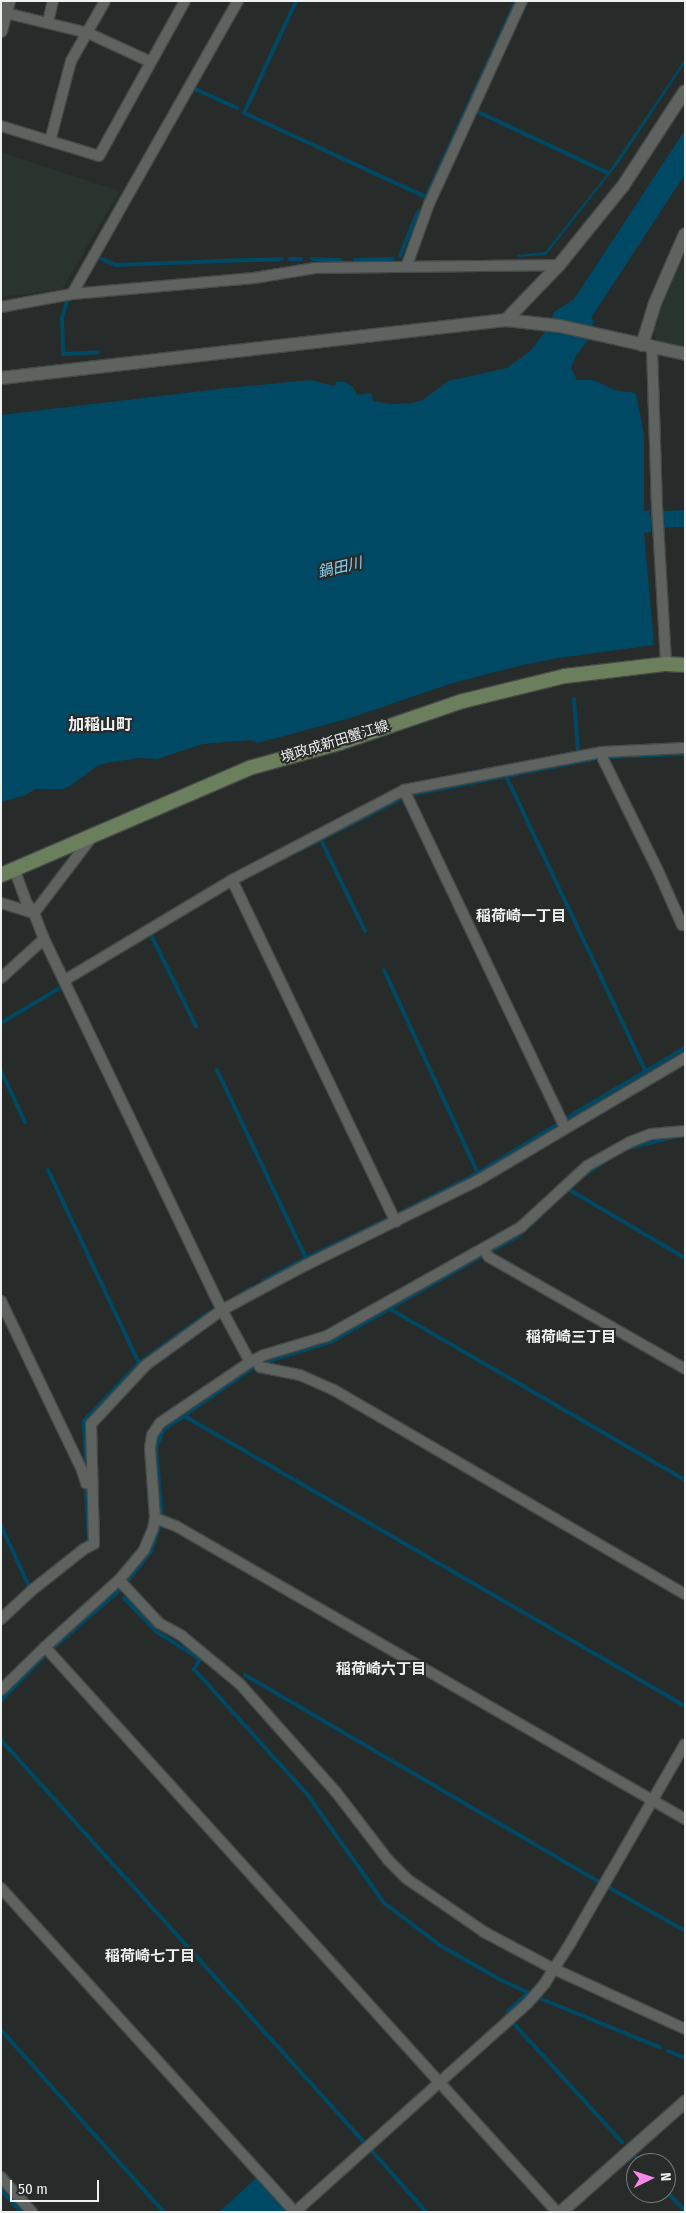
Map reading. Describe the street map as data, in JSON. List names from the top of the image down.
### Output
{
  "streets": {
    "main road": ["境政成新田蟹江線"]
  },
  "districts": [
    "加稲山町",
    "稲荷崎一丁目",
    "稲荷崎三丁目",
    "稲荷崎六丁目",
    "稲荷崎七丁目"
  ],
  "water": ["鍋田川"],
  "scale_bar": "50 m",
  "north": "right"
}
